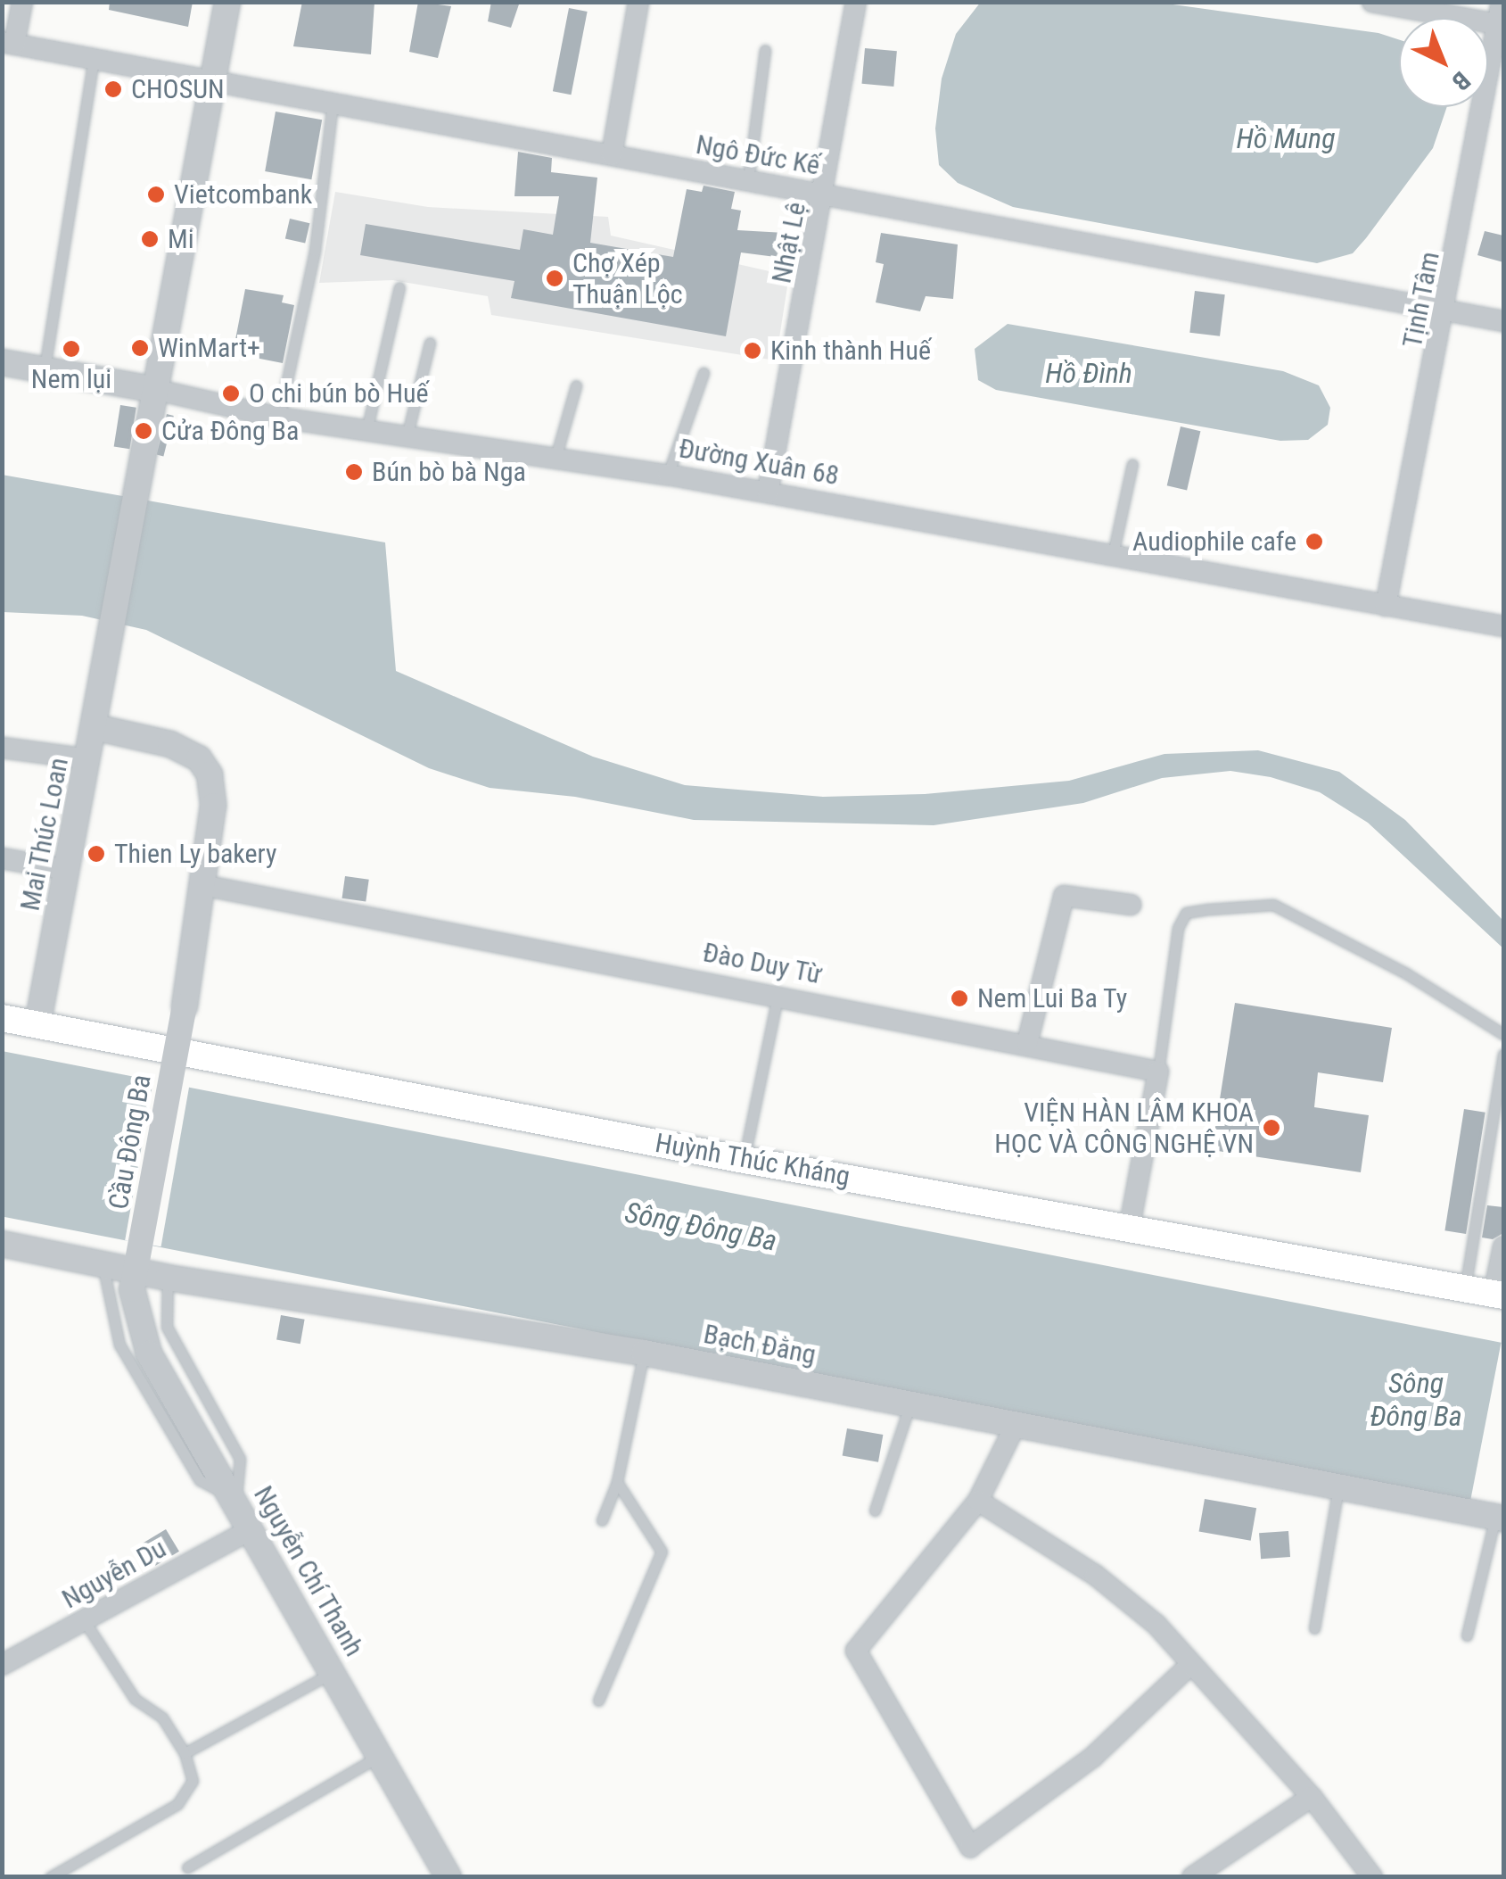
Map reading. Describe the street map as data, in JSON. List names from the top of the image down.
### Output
{
  "streets": {
    "main road": ["Huỳnh Thúc Kháng"],
    "street": [
      "Ngô Đức Kế",
      "Nhật Lệ",
      "Tịnh Tâm",
      "Đường Xuân 68",
      "Mai Thúc Loan",
      "Đào Duy Từ",
      "Cầu Đông Ba",
      "Bạch Đằng",
      "Nguyễn Chí Thanh",
      "Nguyễn Du"
    ]
  },
  "crossings": [
    ["Ngô Đức Kế", "Nhật Lệ"],
    ["Ngô Đức Kế", "Tịnh Tâm"],
    ["Nhật Lệ", "Đường Xuân 68"],
    ["Tịnh Tâm", "Đường Xuân 68"],
    ["Đường Xuân 68", "Mai Thúc Loan"],
    ["Mai Thúc Loan", "Huỳnh Thúc Kháng"],
    ["Đào Duy Từ", "Cầu Đông Ba"],
    ["Cầu Đông Ba", "Nguyễn Chí Thanh"],
    ["Nguyễn Chí Thanh", "Nguyễn Du"]
  ],
  "water": ["Hồ Mung", "Hồ Đình", "Sông Đông Ba"],
  "places": [
    "CHOSUN",
    "Vietcombank",
    "Mi",
    "Chợ Xép Thuận Lộc",
    "WinMart+",
    "Nem lụi",
    "Kinh thành Huế",
    "O chi bún bò Huế",
    "Cửa Đông Ba",
    "Bún bò bà Nga",
    "Audiophile cafe",
    "Thien Ly bakery",
    "Nem Lui Ba Ty",
    "VIỆN HÀN LÂM KHOA HỌC VÀ CÔNG NGHỆ VN"
  ],
  "north": "bottom right"
}
